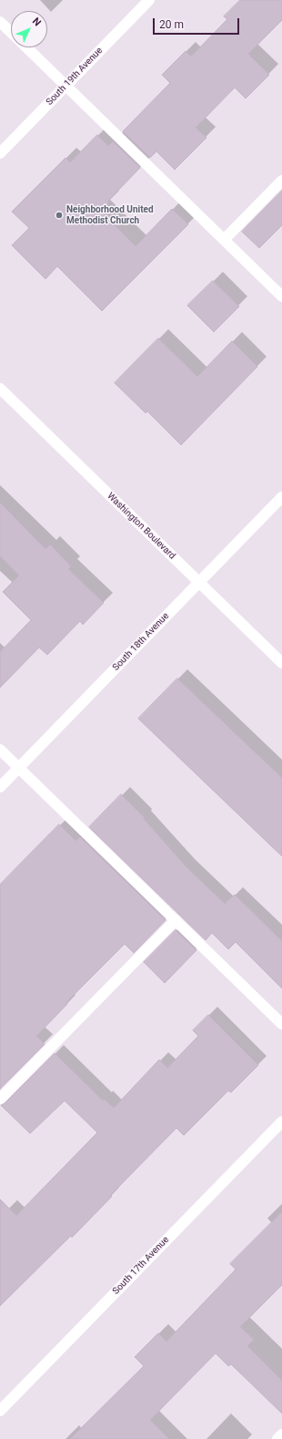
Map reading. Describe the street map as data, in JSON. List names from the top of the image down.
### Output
{
  "streets": {
    "street": [
      "South 19th Avenue",
      "Washington Boulevard",
      "South 18th Avenue",
      "South 17th Avenue"
    ]
  },
  "crossings": [
    ["Washington Boulevard", "South 18th Avenue"]
  ],
  "places": ["Neighborhood United Methodist Church"],
  "scale_bar": "20 m",
  "north": "top right"
}
